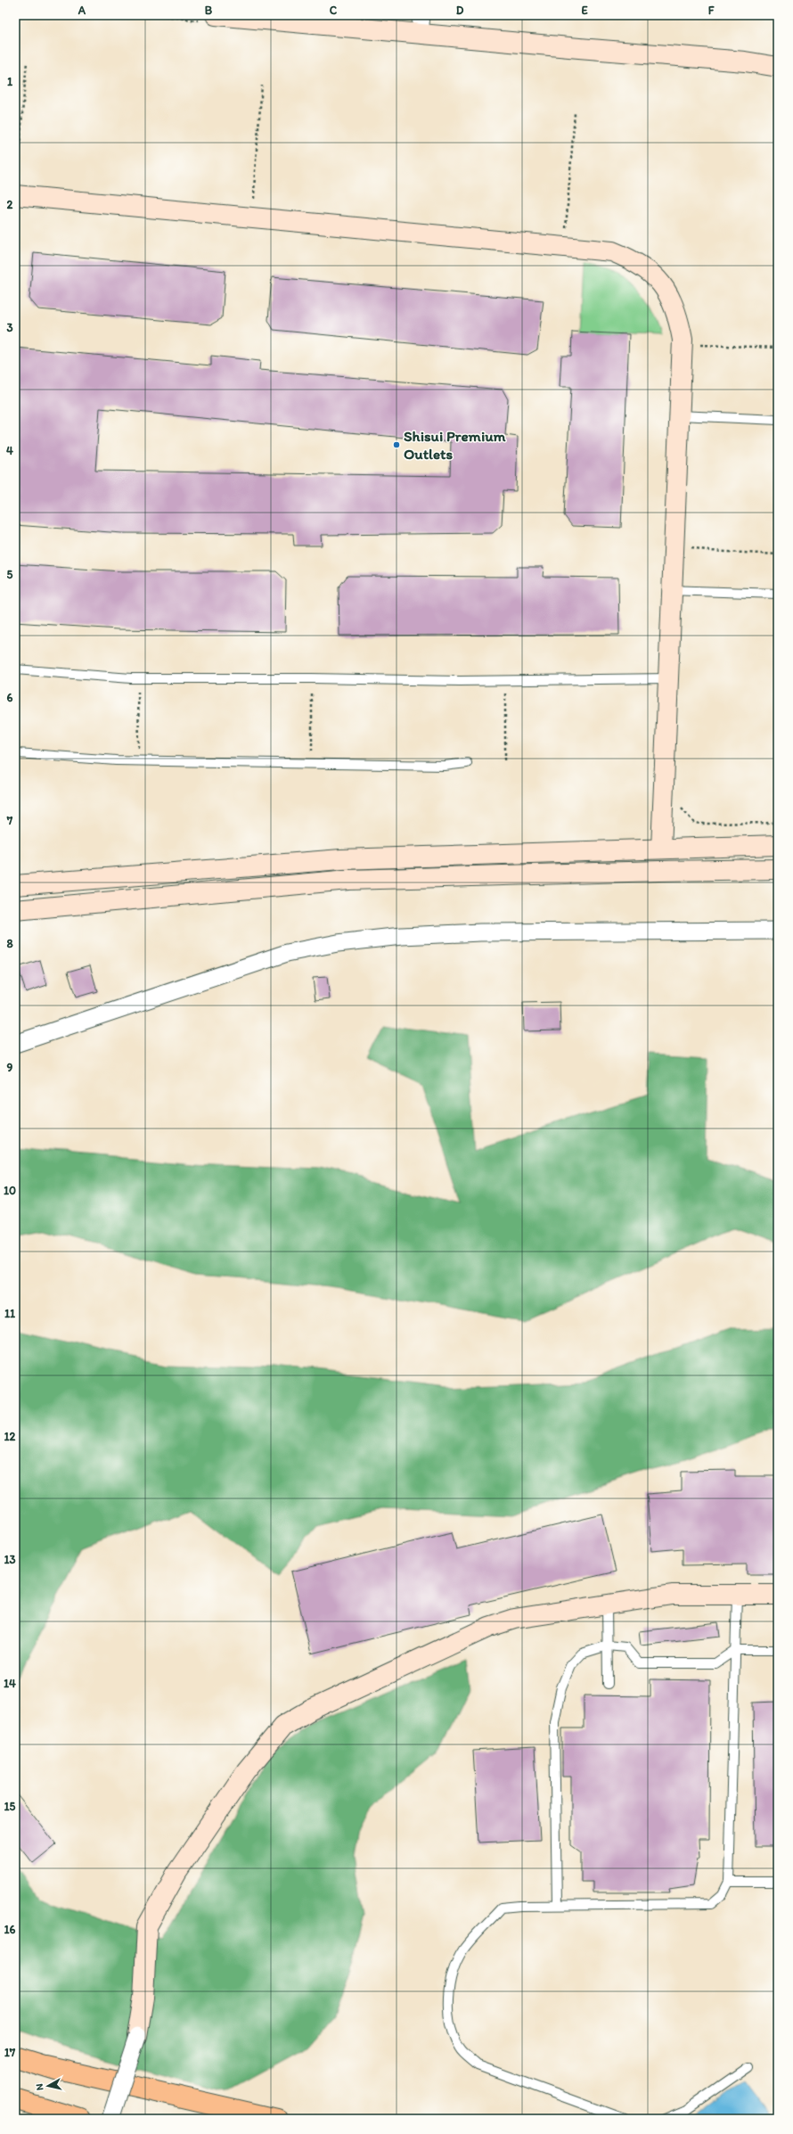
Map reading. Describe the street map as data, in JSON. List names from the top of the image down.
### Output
{
  "places": ["Shisui Premium Outlets"],
  "north": "left",
  "grid": {
    "columns": [
      "A",
      "B",
      "C",
      "D",
      "E",
      "F"
    ],
    "rows": [
      "1",
      "2",
      "3",
      "4",
      "5",
      "6",
      "7",
      "8",
      "9",
      "10",
      "11",
      "12",
      "13",
      "14",
      "15",
      "16",
      "17"
    ]
  }
}
